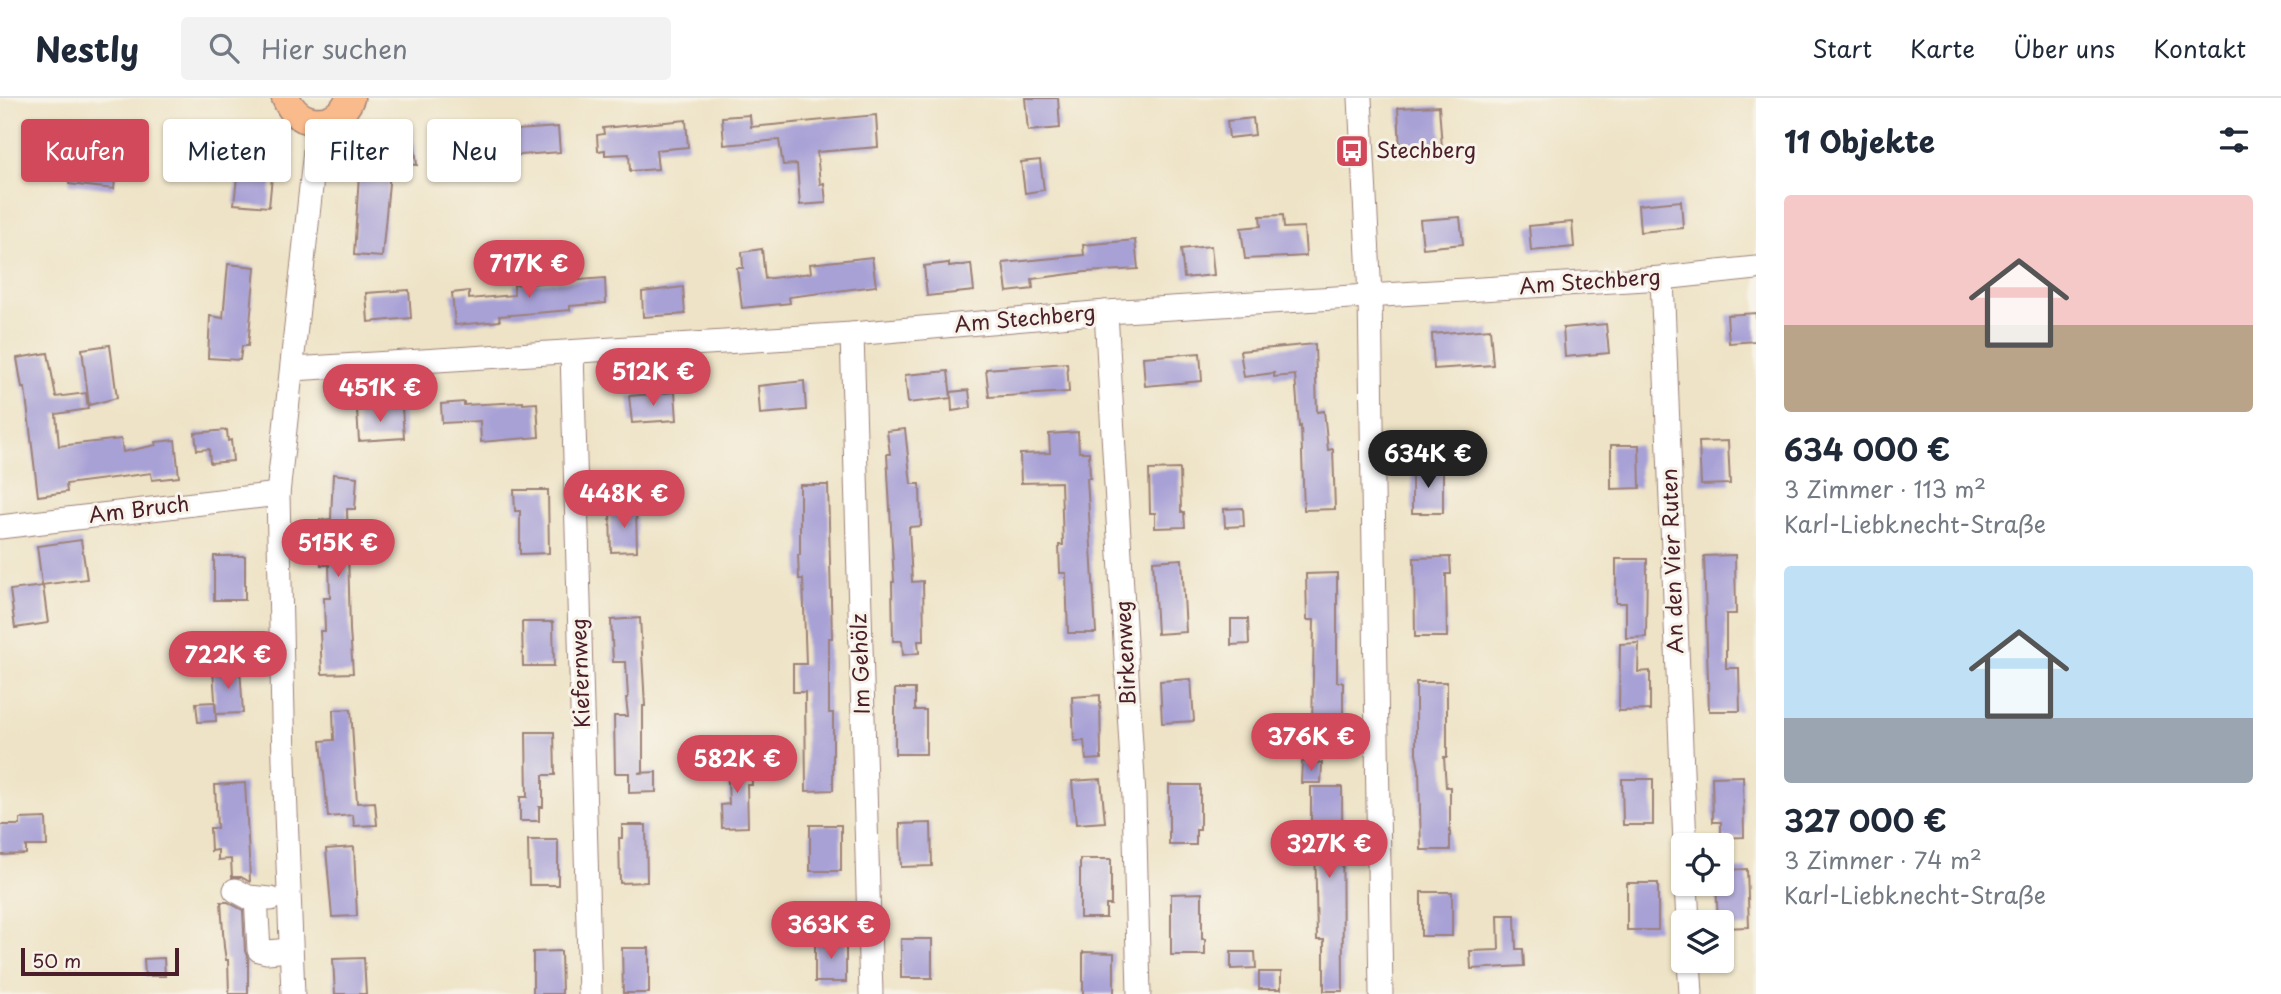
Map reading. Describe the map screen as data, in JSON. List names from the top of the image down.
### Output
{
  "streets": {
    "street": [
      "Am Stechberg",
      "Am Bruch",
      "An den Vier Ruten",
      "Birkenweg",
      "Im Gehölz",
      "Kiefernweg"
    ]
  },
  "crossings": [
    ["Am Stechberg", "An den Vier Ruten"],
    ["Am Stechberg", "Birkenweg"],
    ["Am Stechberg", "Im Gehölz"],
    ["Am Stechberg", "Kiefernweg"]
  ],
  "places": {
    "bus stop": ["Stechberg"]
  },
  "scale_bar": "50 m",
  "page": {
    "header": "Nestly",
    "search": "Hier suchen",
    "nav": [
      "Start",
      "Karte",
      "Über uns",
      "Kontakt"
    ],
    "heading": "11 Objekte",
    "chip": [
      "Kaufen",
      "Mieten",
      "Filter",
      "Neu"
    ],
    "list": [
      {
        "name": "634 000 €",
        "note": "3 Zimmer · 113 m² · Karl-Liebknecht-Straße"
      },
      {
        "name": "327 000 €",
        "note": "3 Zimmer · 74 m² · Karl-Liebknecht-Straße"
      }
    ],
    "price": [
      "717K €",
      "512K €",
      "451K €",
      "634K €",
      "448K €",
      "515K €",
      "722K €",
      "376K €",
      "582K €",
      "327K €",
      "363K €"
    ],
    "scale": "50 m"
  }
}
